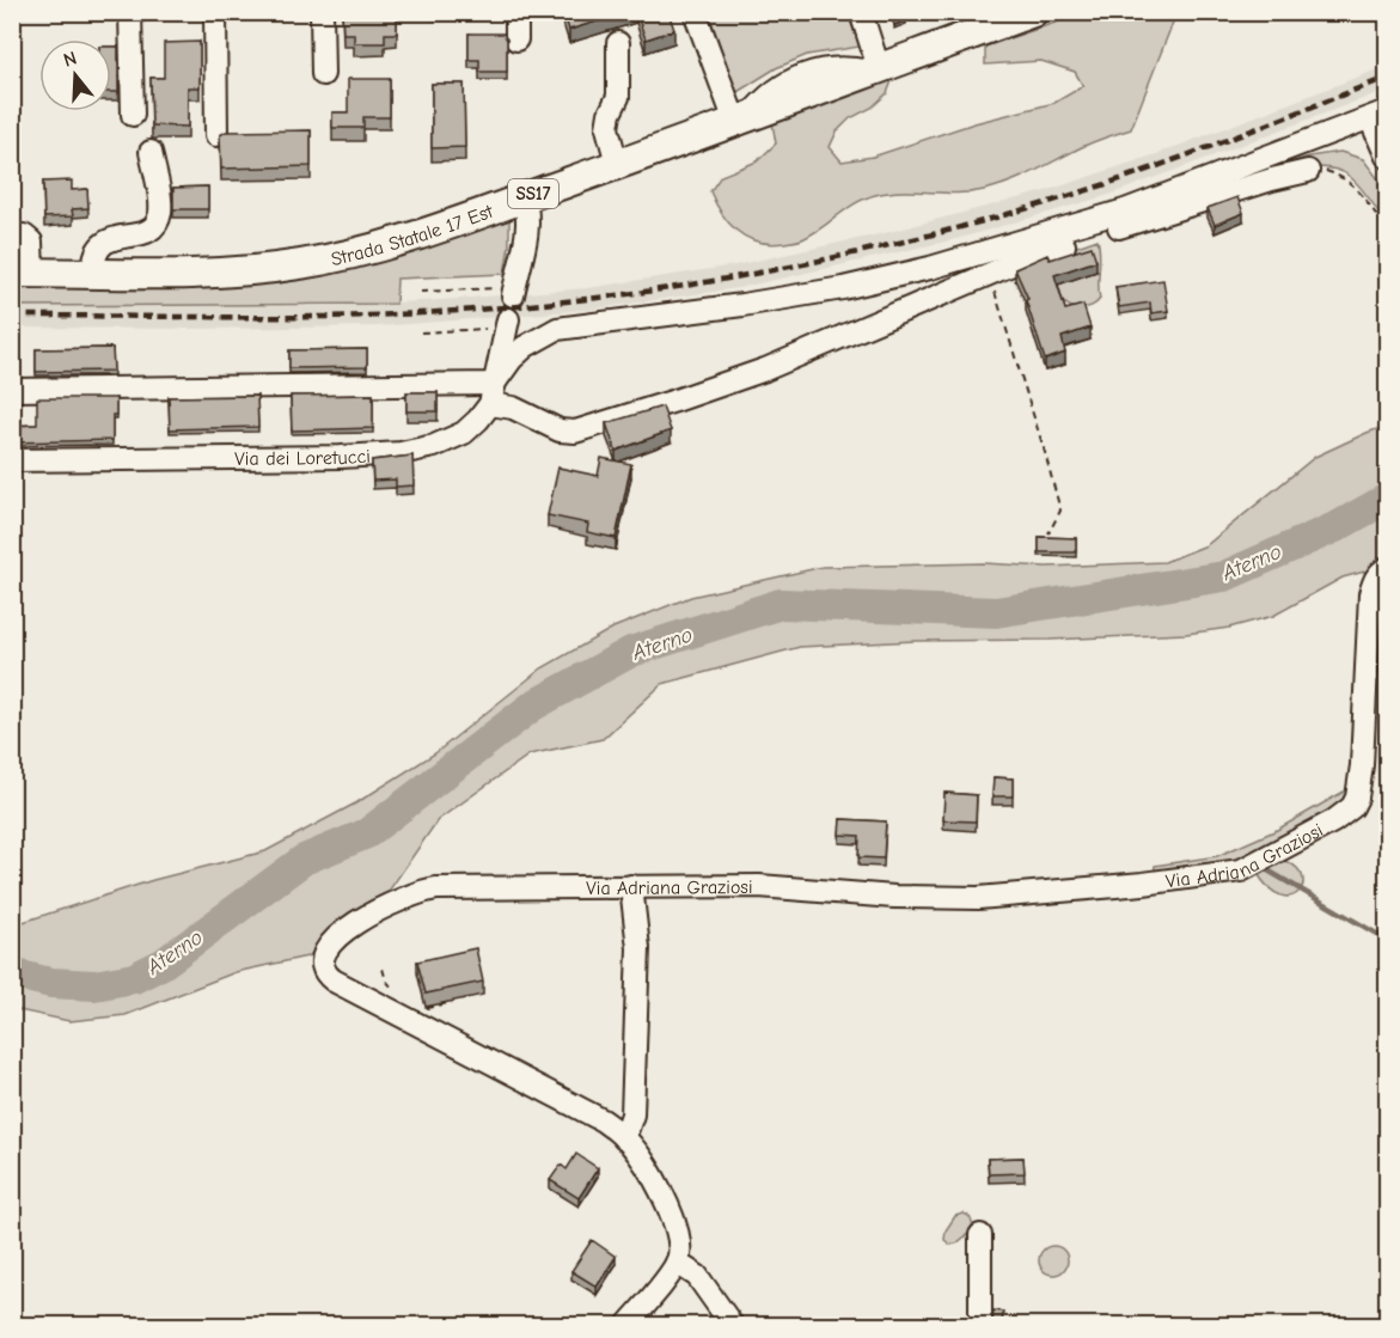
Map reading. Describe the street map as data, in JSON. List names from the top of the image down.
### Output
{
  "streets": {
    "main road": ["SS17", "Strada Statale 17 Est"],
    "street": ["Via dei Loretucci", "Via Adriana Graziosi"]
  },
  "water": ["Aterno"],
  "north": "top"
}
